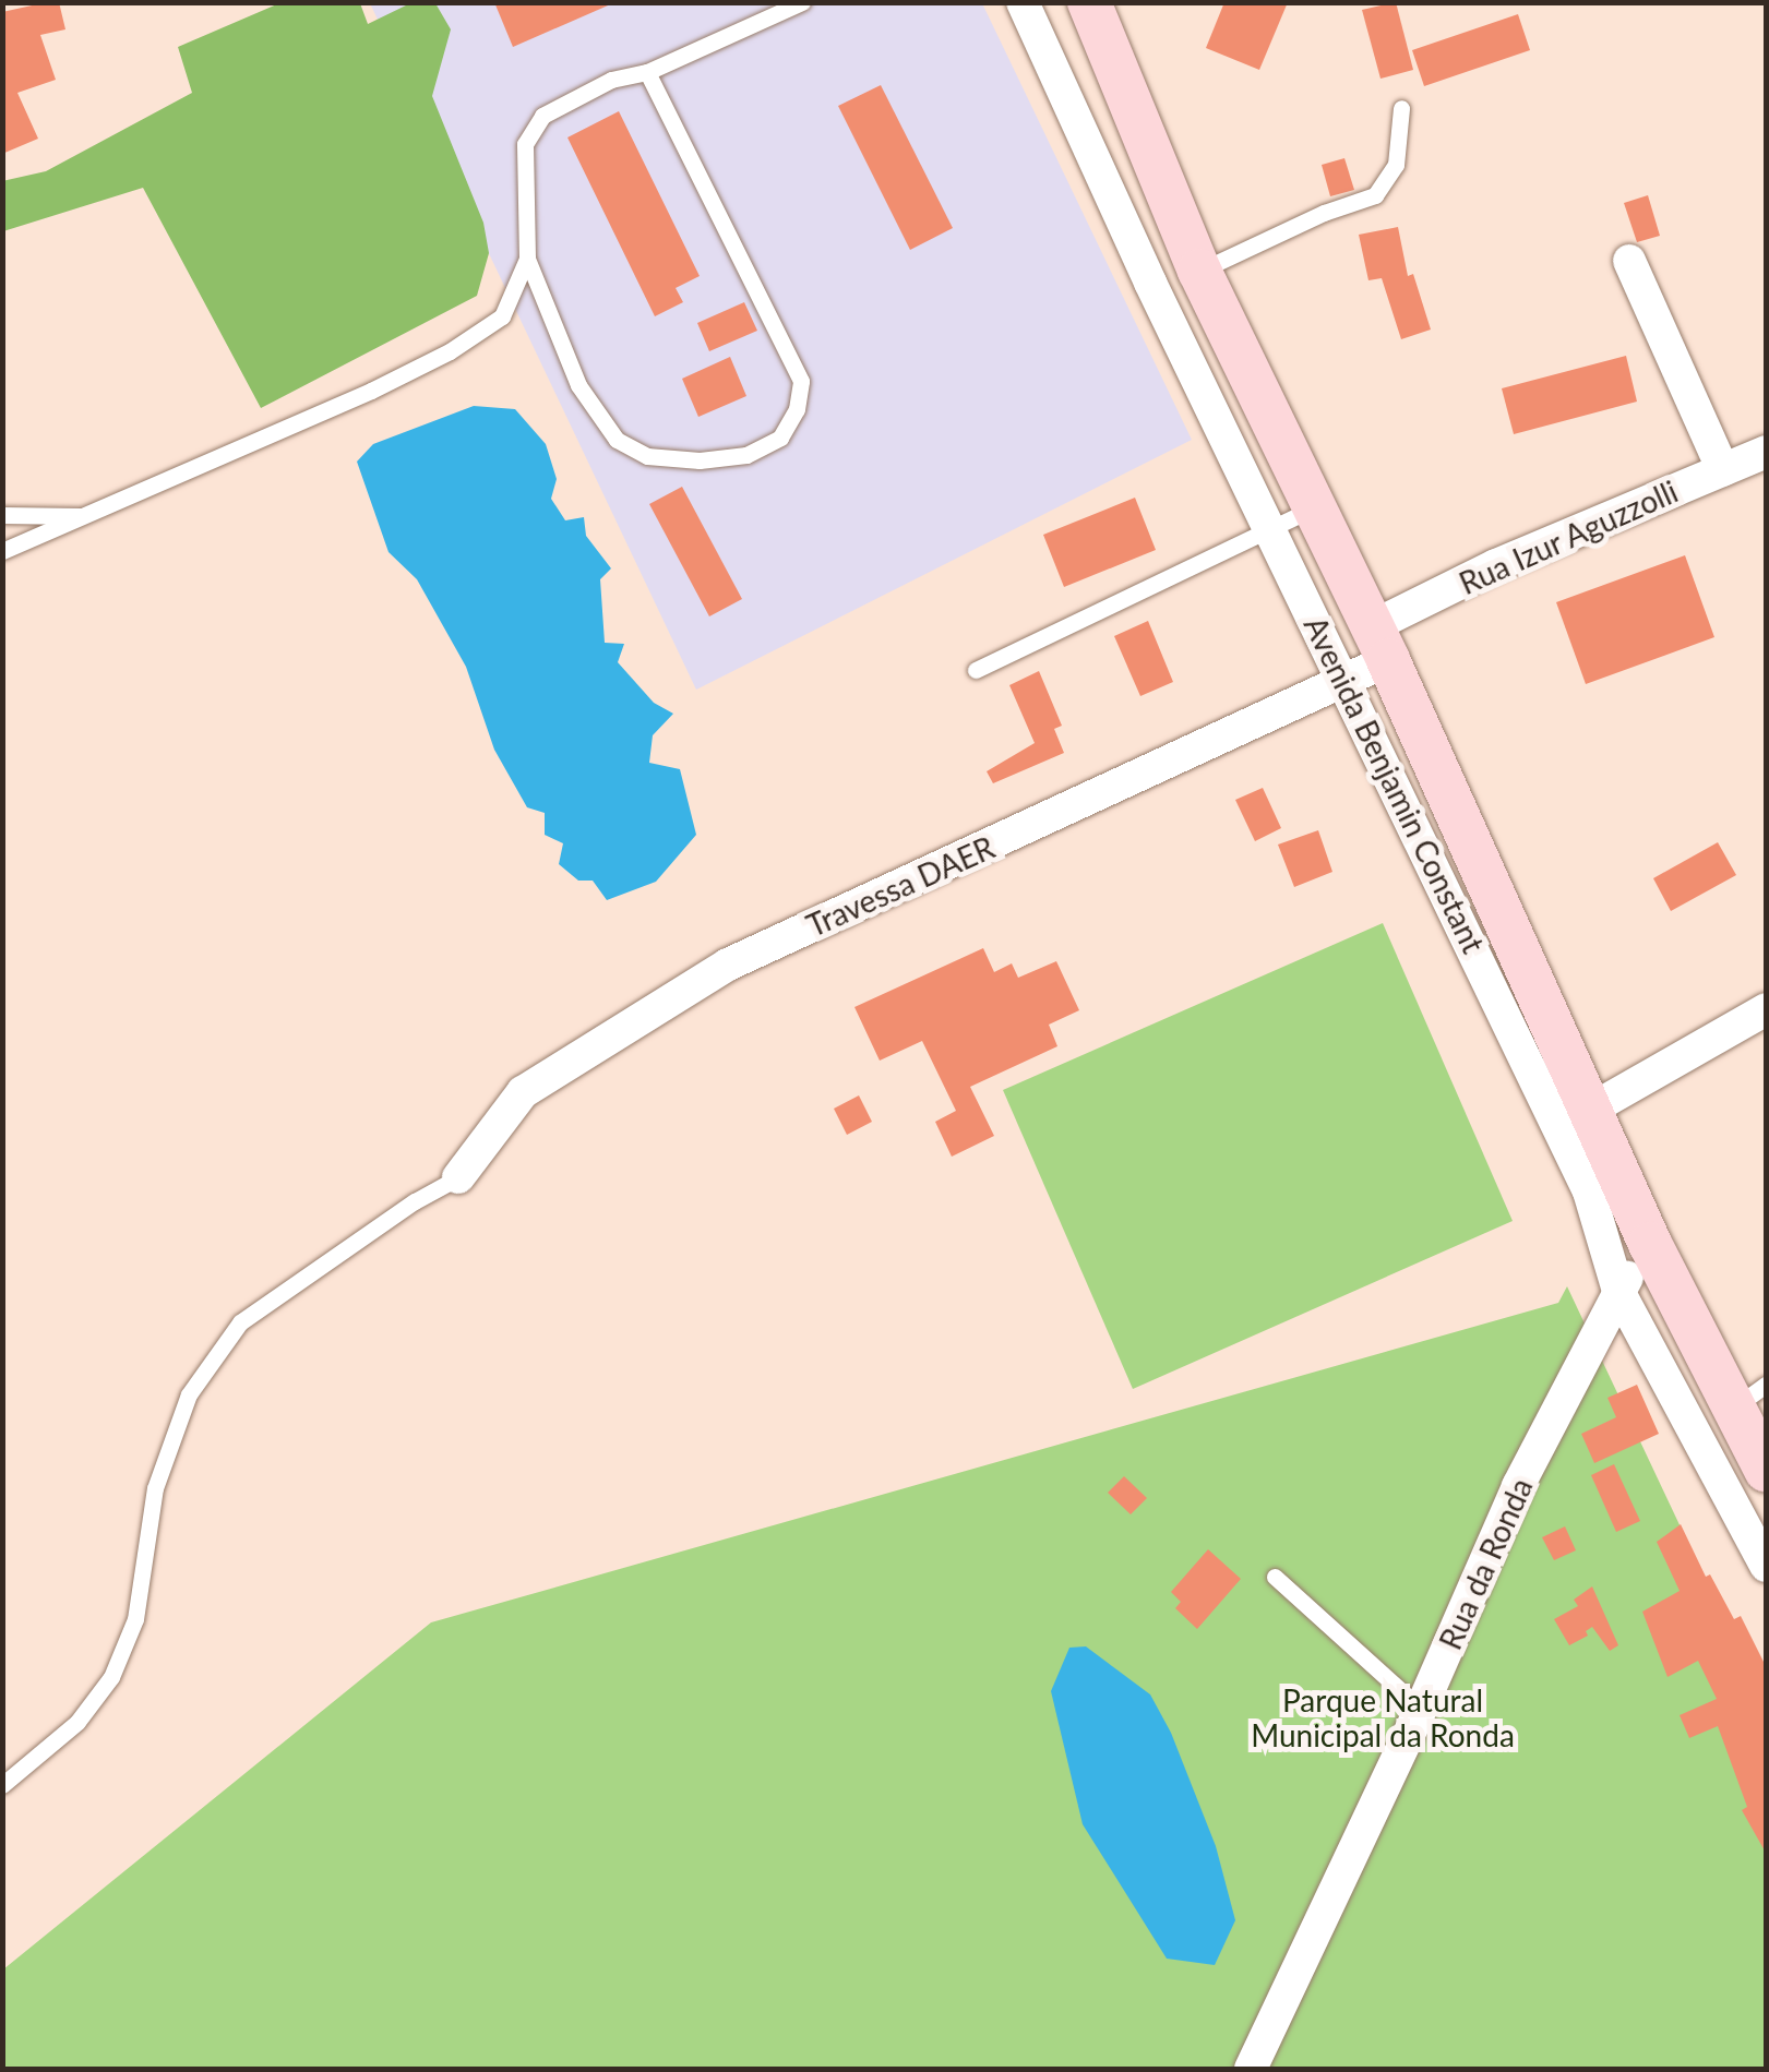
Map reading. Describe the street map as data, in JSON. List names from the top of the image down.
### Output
{
  "streets": {
    "main road": ["Avenida Benjamin Constant"],
    "street": ["Rua Izur Aguzzolli", "Travessa DAER", "Rua da Ronda"]
  },
  "crossings": [
    ["Rua Izur Aguzzolli", "Avenida Benjamin Constant"],
    ["Rua Izur Aguzzolli", "Travessa DAER"],
    ["Avenida Benjamin Constant", "Travessa DAER"],
    ["Avenida Benjamin Constant", "Rua da Ronda"]
  ],
  "parks": ["Parque Natural Municipal da Ronda"]
}
